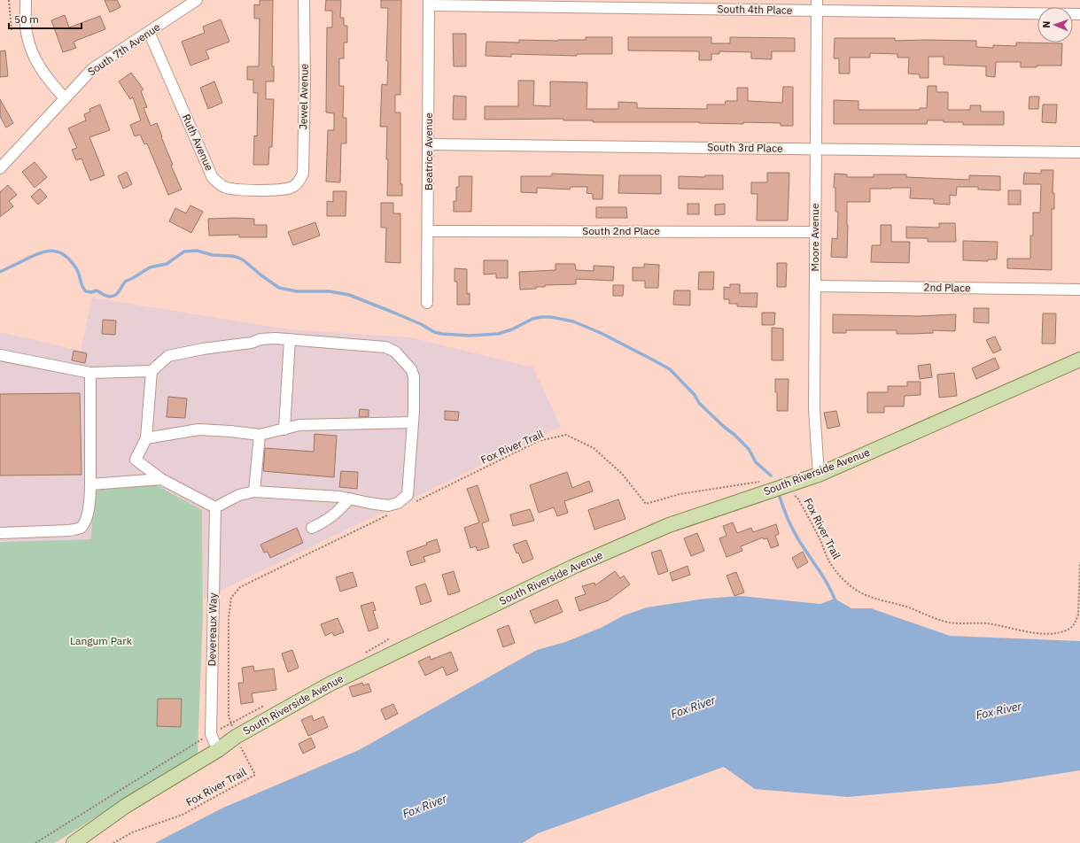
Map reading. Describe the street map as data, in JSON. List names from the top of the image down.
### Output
{
  "streets": {
    "main road": ["South Riverside Avenue"],
    "street": [
      "South 4th Place",
      "South 7th Avenue",
      "Jewel Avenue",
      "Ruth Avenue",
      "South 3rd Place",
      "Beatrice Avenue",
      "South 2nd Place",
      "Moore Avenue",
      "2nd Place",
      "Devereaux Way"
    ],
    "path": ["Fox River Trail"]
  },
  "crossings": [
    ["South 4th Place", "Beatrice Avenue"],
    ["South 4th Place", "Moore Avenue"],
    ["South 7th Avenue", "Ruth Avenue"],
    ["Jewel Avenue", "Ruth Avenue"],
    ["South 3rd Place", "Beatrice Avenue"],
    ["South 3rd Place", "Moore Avenue"],
    ["Beatrice Avenue", "South 2nd Place"],
    ["South 2nd Place", "Moore Avenue"],
    ["Moore Avenue", "2nd Place"],
    ["Moore Avenue", "South Riverside Avenue"],
    ["Fox River Trail", "South Riverside Avenue"],
    ["South Riverside Avenue", "Devereaux Way"]
  ],
  "water": ["Fox River"],
  "parks": ["Langum Park"],
  "scale_bar": "50 m",
  "north": "left"
}
